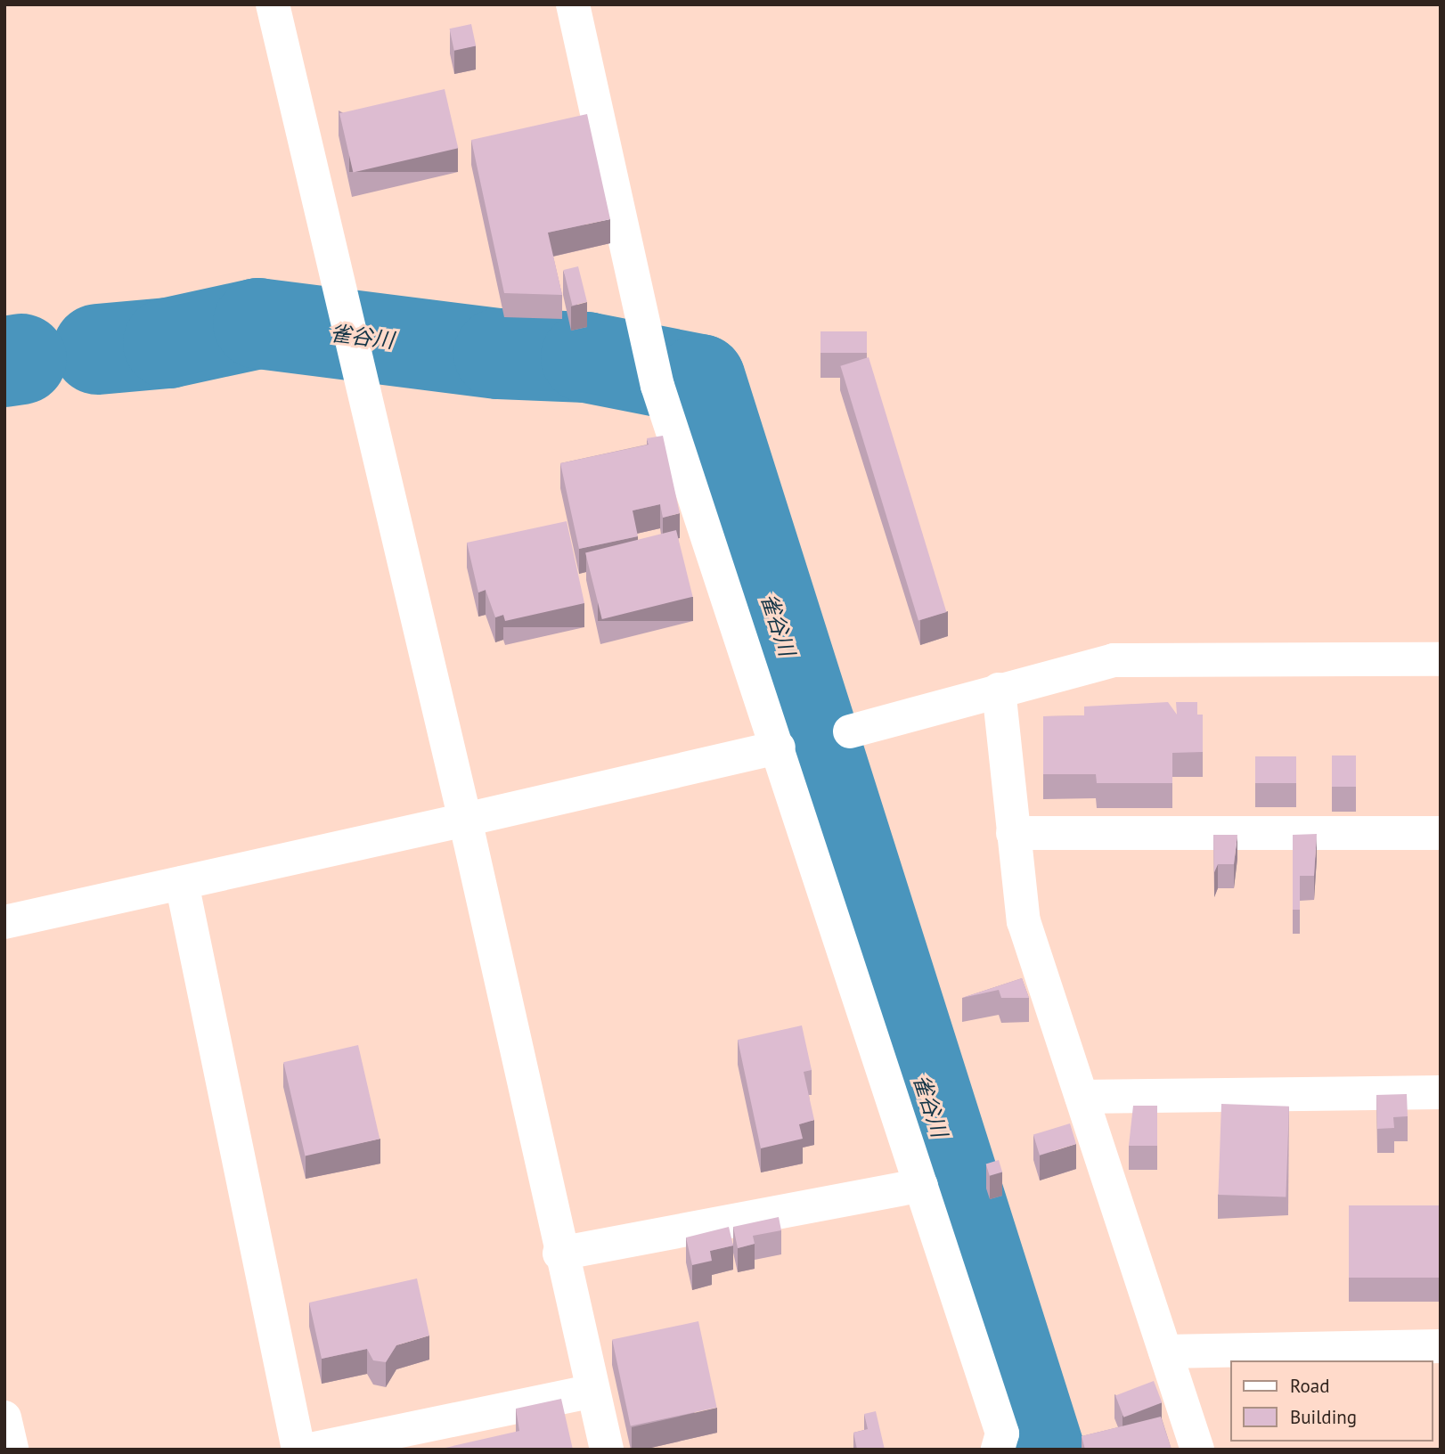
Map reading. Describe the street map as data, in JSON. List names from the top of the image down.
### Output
{
  "water": ["雀谷川"],
  "legend": ["Road", "Building"]
}
